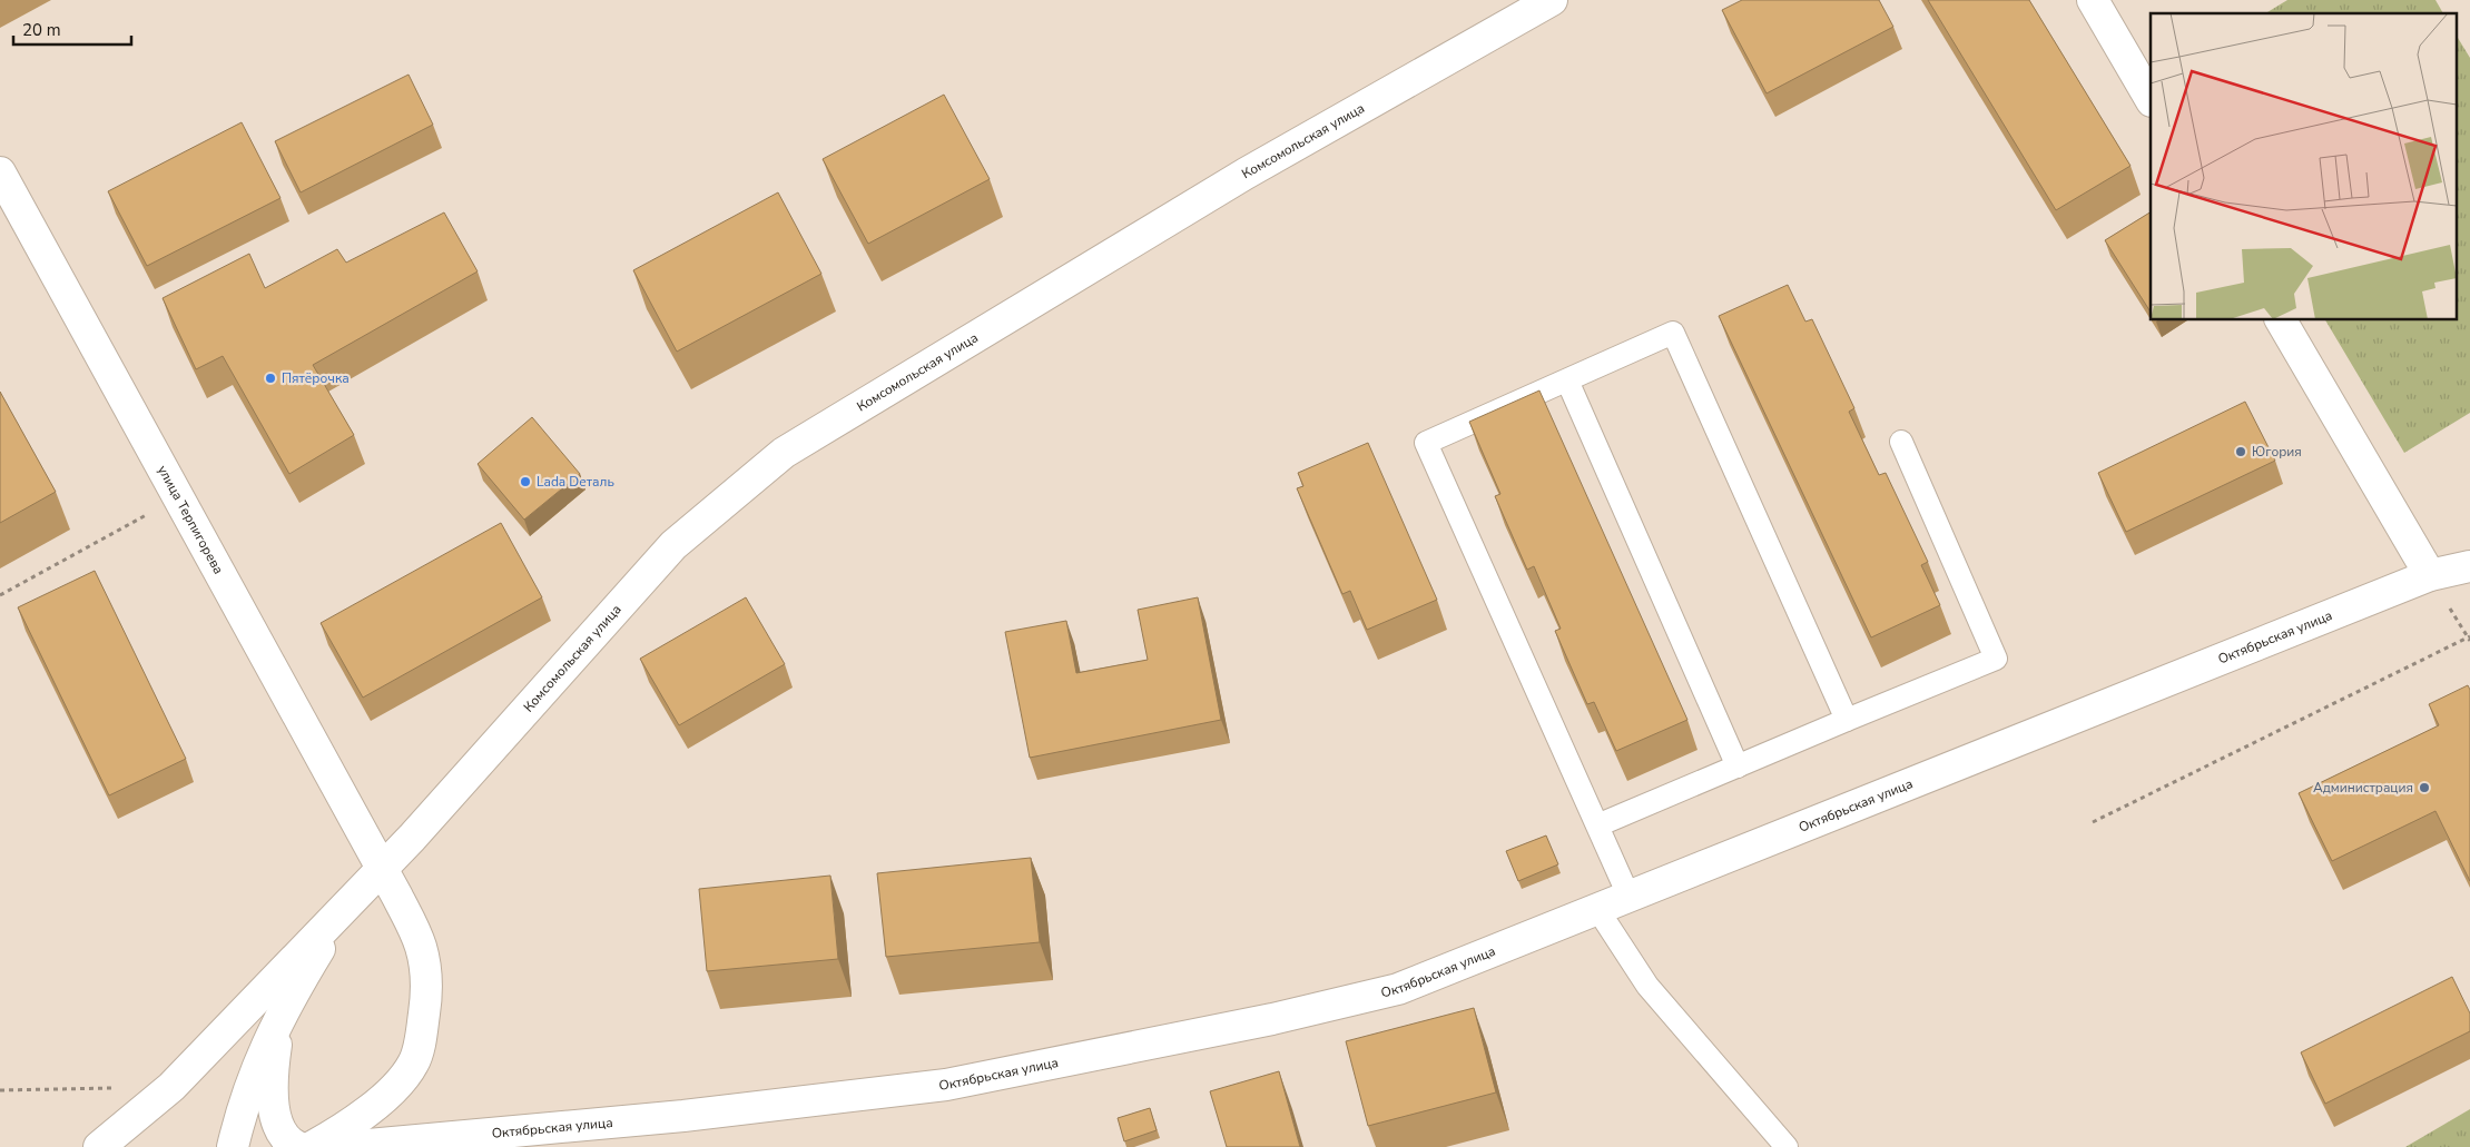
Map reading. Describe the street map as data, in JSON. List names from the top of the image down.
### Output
{
  "streets": {
    "main road": ["Комсомольская улица", "улица Терпигорева", "Октябрьская улица"]
  },
  "crossings": [
    ["Комсомольская улица", "улица Терпигорева"]
  ],
  "places": [
    "Пятёрочка",
    "Югория",
    "Lada Dеталь",
    "Администрация"
  ],
  "scale_bar": "20 m"
}
